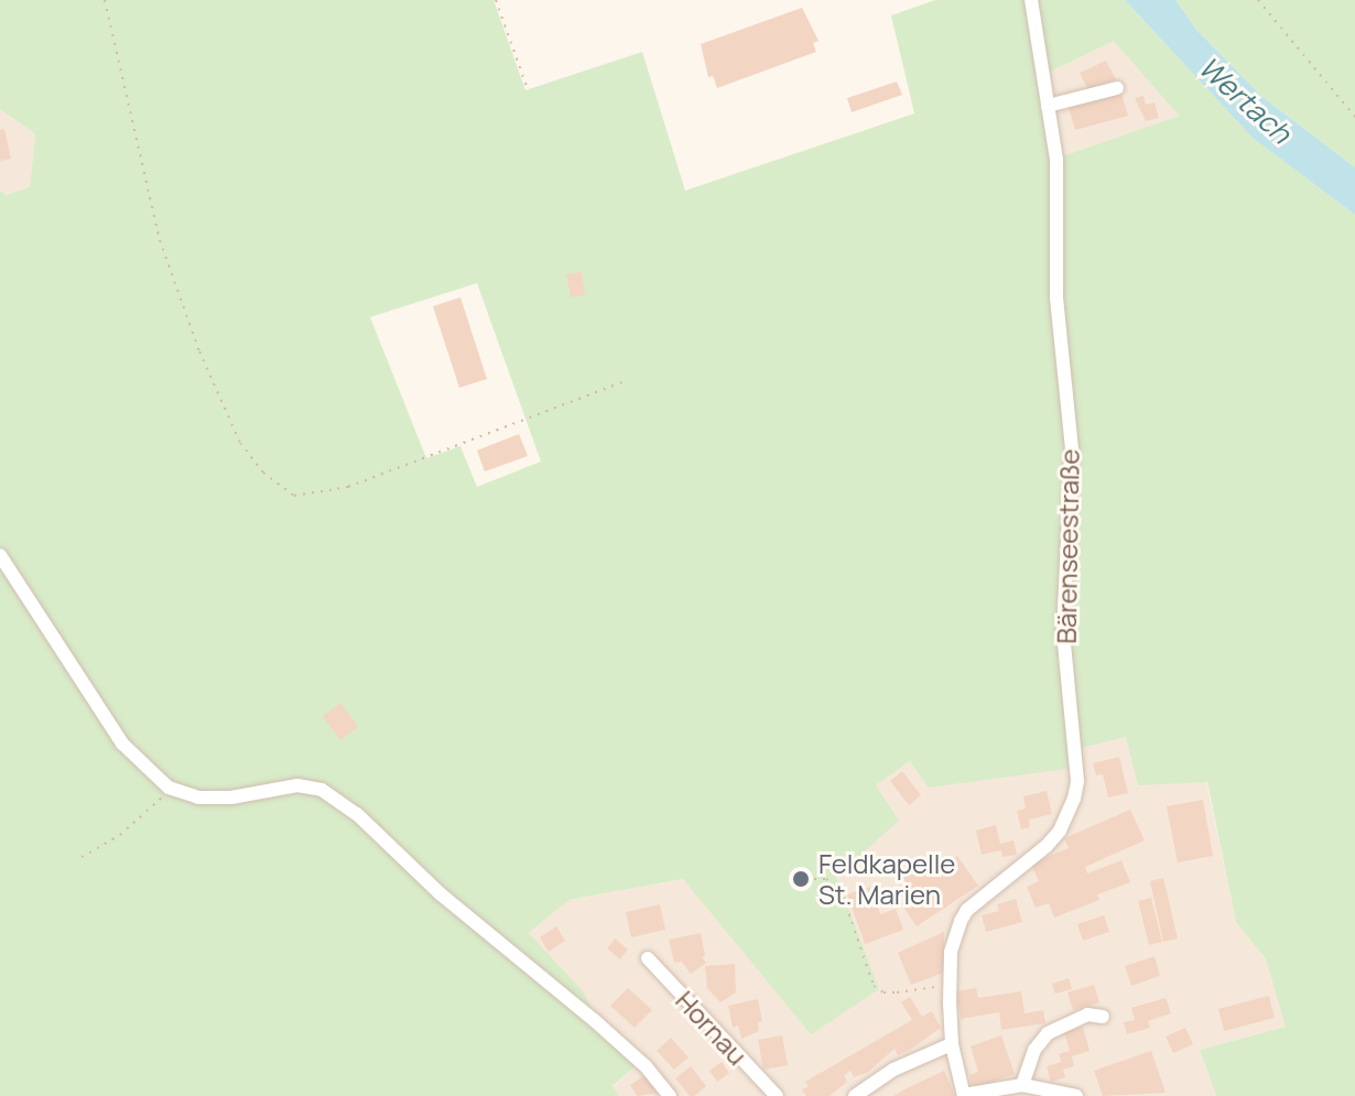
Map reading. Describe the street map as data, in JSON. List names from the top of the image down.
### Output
{
  "streets": {
    "street": ["Bärenseestraße", "Hornau"]
  },
  "water": ["Wertach"],
  "places": ["Feldkapelle St. Marien"]
}
